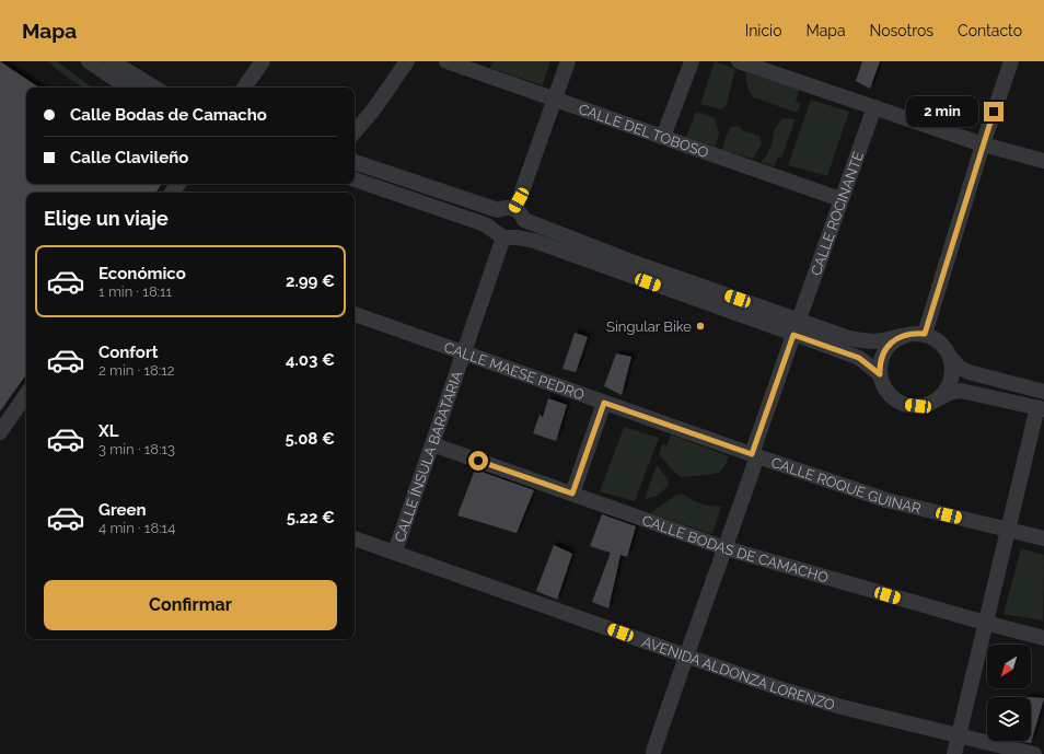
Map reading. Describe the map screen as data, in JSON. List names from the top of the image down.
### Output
{
  "streets": {
    "street": [
      "CALLE DEL TOBOSO",
      "CALLE ROCINANTE",
      "CALLE MAESE PEDRO",
      "CALLE ÍNSULA BARATARIA",
      "CALLE ROQUE GUINAR",
      "CALLE BODAS DE CAMACHO",
      "AVENIDA ALDONZA LORENZO"
    ]
  },
  "crossings": [
    ["CALLE DEL TOBOSO", "CALLE ROCINANTE"],
    ["CALLE MAESE PEDRO", "CALLE ÍNSULA BARATARIA"],
    ["CALLE MAESE PEDRO", "CALLE ROQUE GUINAR"],
    ["CALLE ÍNSULA BARATARIA", "CALLE BODAS DE CAMACHO"],
    ["CALLE ÍNSULA BARATARIA", "AVENIDA ALDONZA LORENZO"]
  ],
  "places": ["Singular Bike"],
  "north": "bottom left",
  "page": {
    "header": "Mapa",
    "nav": [
      "Inicio",
      "Mapa",
      "Nosotros",
      "Contacto"
    ],
    "banner": ["Calle Bodas de Camacho", "Calle Clavileño"],
    "bubble": "2 min",
    "heading": "Elige un viaje",
    "list": [
      {
        "name": "Económico",
        "note": "1 min · 18:11",
        "value": "2.99 €"
      },
      {
        "name": "Confort",
        "note": "2 min · 18:12",
        "value": "4.03 €"
      },
      {
        "name": "XL",
        "note": "3 min · 18:13",
        "value": "5.08 €"
      },
      {
        "name": "Green",
        "note": "4 min · 18:14",
        "value": "5.22 €"
      }
    ],
    "buttons": "Confirmar"
  }
}
